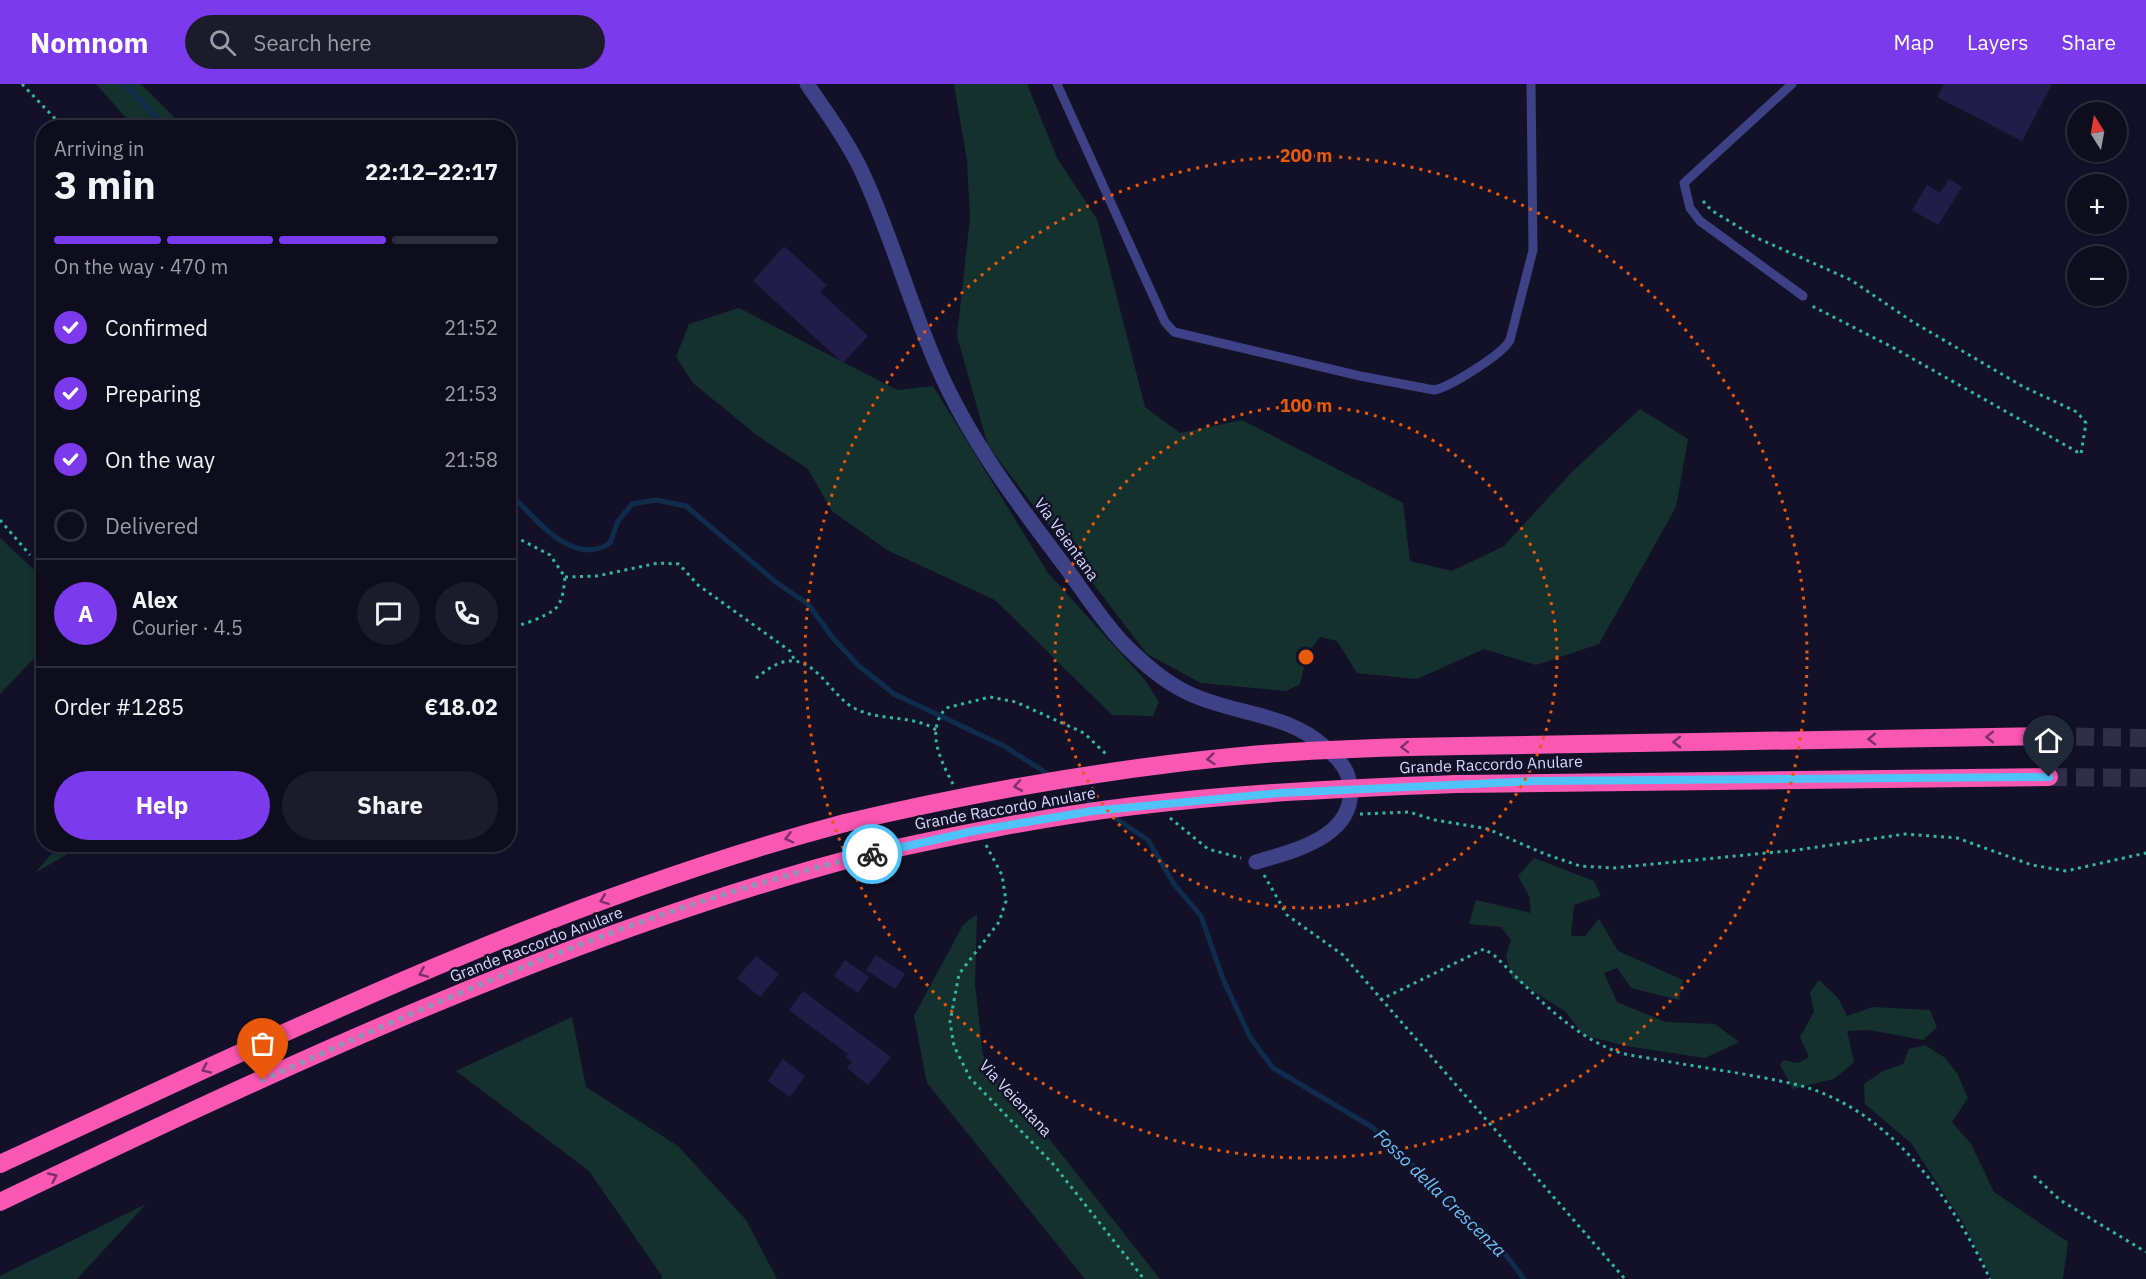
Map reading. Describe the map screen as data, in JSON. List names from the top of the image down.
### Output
{
  "streets": {
    "highway": ["Grande Raccordo Anulare"],
    "street": ["Via Veientana"]
  },
  "water": ["Fosso della Crescenza"],
  "north": "top",
  "page": {
    "header": "Nomnom",
    "search": "Search here",
    "nav": ["Map", "Layers", "Share"],
    "map_buttons": ["+", "−"],
    "heading": ["3 min", "Arriving in", "22:12–22:17"],
    "panel": [
      "Alex",
      "Courier · 4.5",
      "Order #1285",
      "€18.02"
    ],
    "bar": "On the way · 470 m",
    "list": [
      ["Confirmed", "21:52"],
      ["Preparing", "21:53"],
      ["On the way", "21:58"],
      "Delivered"
    ],
    "round": "A",
    "buttons": ["Help", "Share"]
  },
  "rings": ["200 m", "100 m"]
}
